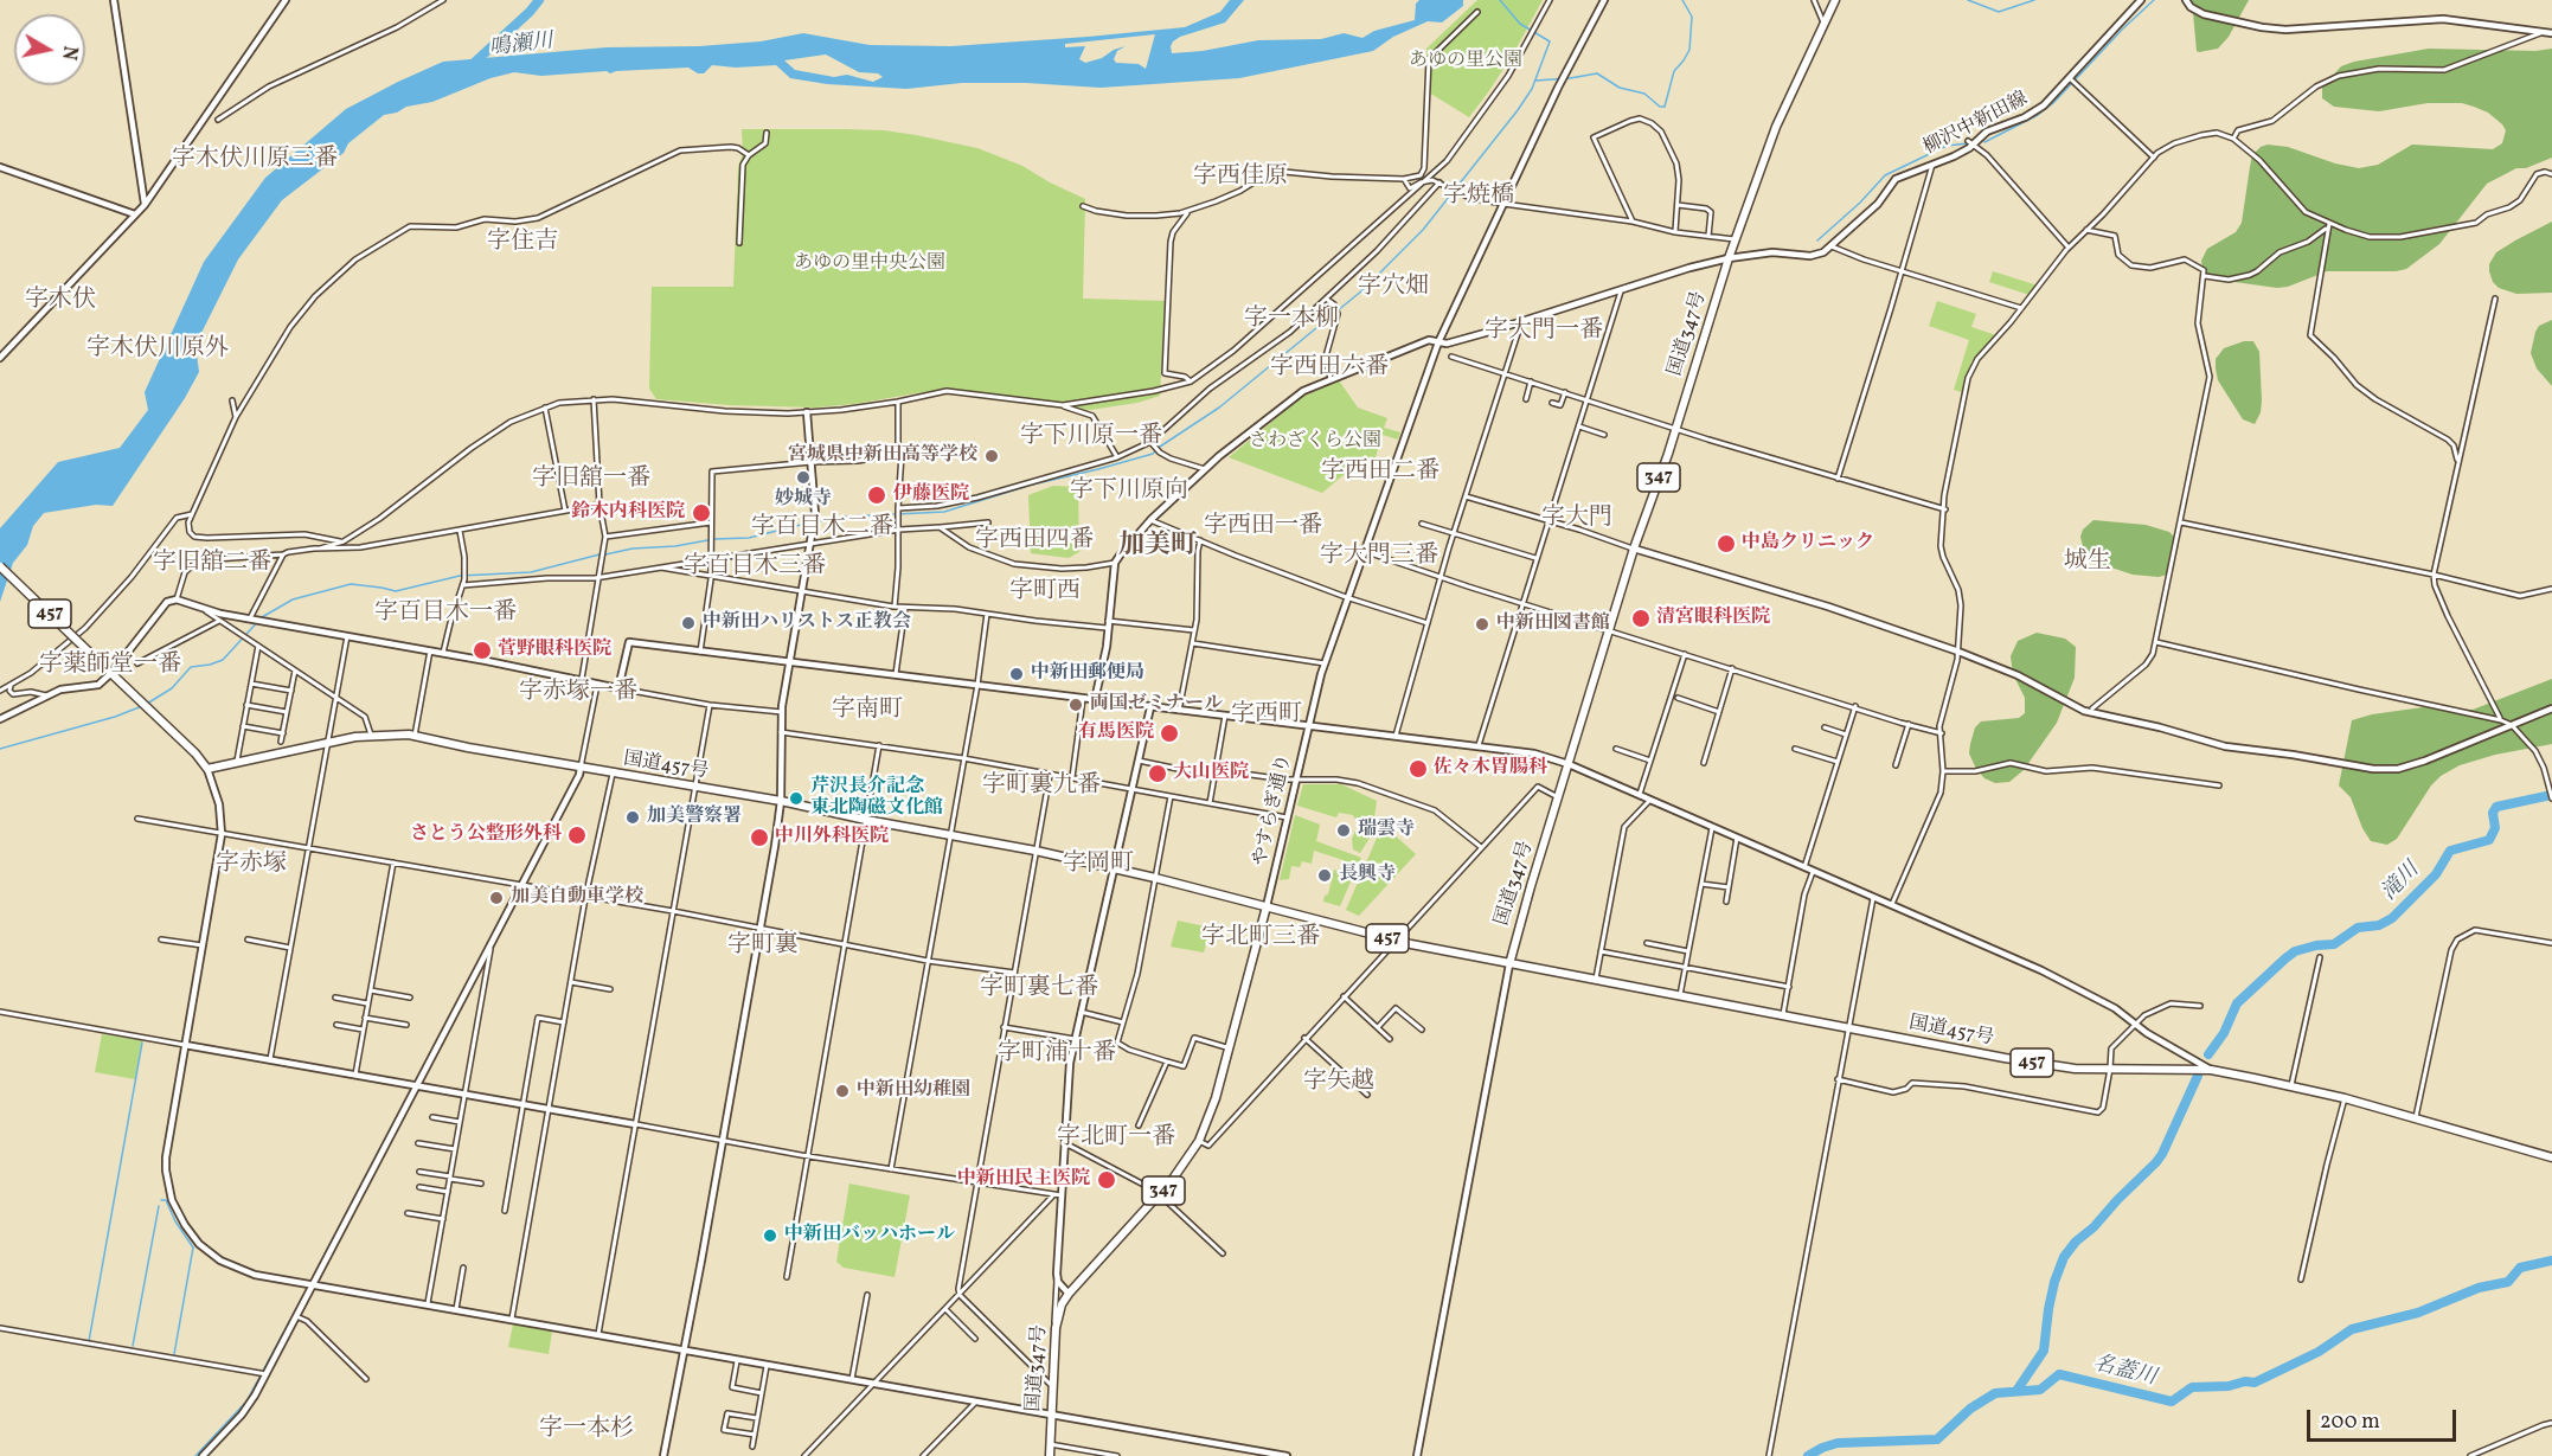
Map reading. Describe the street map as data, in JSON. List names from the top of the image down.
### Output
{
  "streets": {
    "highway": [
      "国道347号",
      "347",
      "457",
      "国道457号"
    ],
    "street": ["柳沢中新田線", "やすらぎ通り"]
  },
  "crossings": [
    ["柳沢中新田線", "国道347号"],
    ["柳沢中新田線", "やすらぎ通り"],
    ["国道347号", "457"],
    ["国道347号", "国道457号"],
    ["国道347号", "やすらぎ通り"],
    ["457", "国道457号"],
    ["457", "やすらぎ通り"],
    ["国道457号", "やすらぎ通り"]
  ],
  "districts": [
    "字木伏川原三番",
    "字西佳原",
    "字焼橋",
    "字住吉",
    "字穴畑",
    "字木伏",
    "字一本柳",
    "字大門一番",
    "字木伏川原外",
    "字西田六番",
    "字下川原一番",
    "字西田二番",
    "字旧舘一番",
    "字下川原向",
    "字大門",
    "字西田一番",
    "字百目木二番",
    "字西田四番",
    "加美町",
    "字大門三番",
    "城生",
    "字旧舘二番",
    "字百目木三番",
    "字町西",
    "字百目木一番",
    "字薬師堂一番",
    "字赤塚一番",
    "字南町",
    "字西町",
    "字町裏九番",
    "字赤塚",
    "字岡町",
    "字北町三番",
    "字町裏",
    "字町裏七番",
    "字町浦十番",
    "字矢越",
    "字北町一番",
    "字一本杉"
  ],
  "water": ["鳴瀬川", "滝川", "名蓋川"],
  "parks": ["あゆの里公園", "あゆの里中央公園", "さわざくら公園"],
  "places": [
    "宮城県中新田高等学校",
    "妙城寺",
    "伊藤医院",
    "鈴木内科医院",
    "中島クリニック",
    "清宮眼科医院",
    "中新田ハリストス正教会",
    "中新田図書館",
    "菅野眼科医院",
    "中新田郵便局",
    "両国ゼミナール",
    "有馬医院",
    "佐々木胃腸科",
    "大山医院",
    "芹沢長介記念 東北陶磁文化館",
    "加美警察署",
    "瑞雲寺",
    "さとう公整形外科",
    "中川外科医院",
    "長興寺",
    "加美自動車学校",
    "中新田幼稚園",
    "中新田民主医院",
    "中新田バッハホール"
  ],
  "scale_bar": "200 m",
  "north": "right"
}
